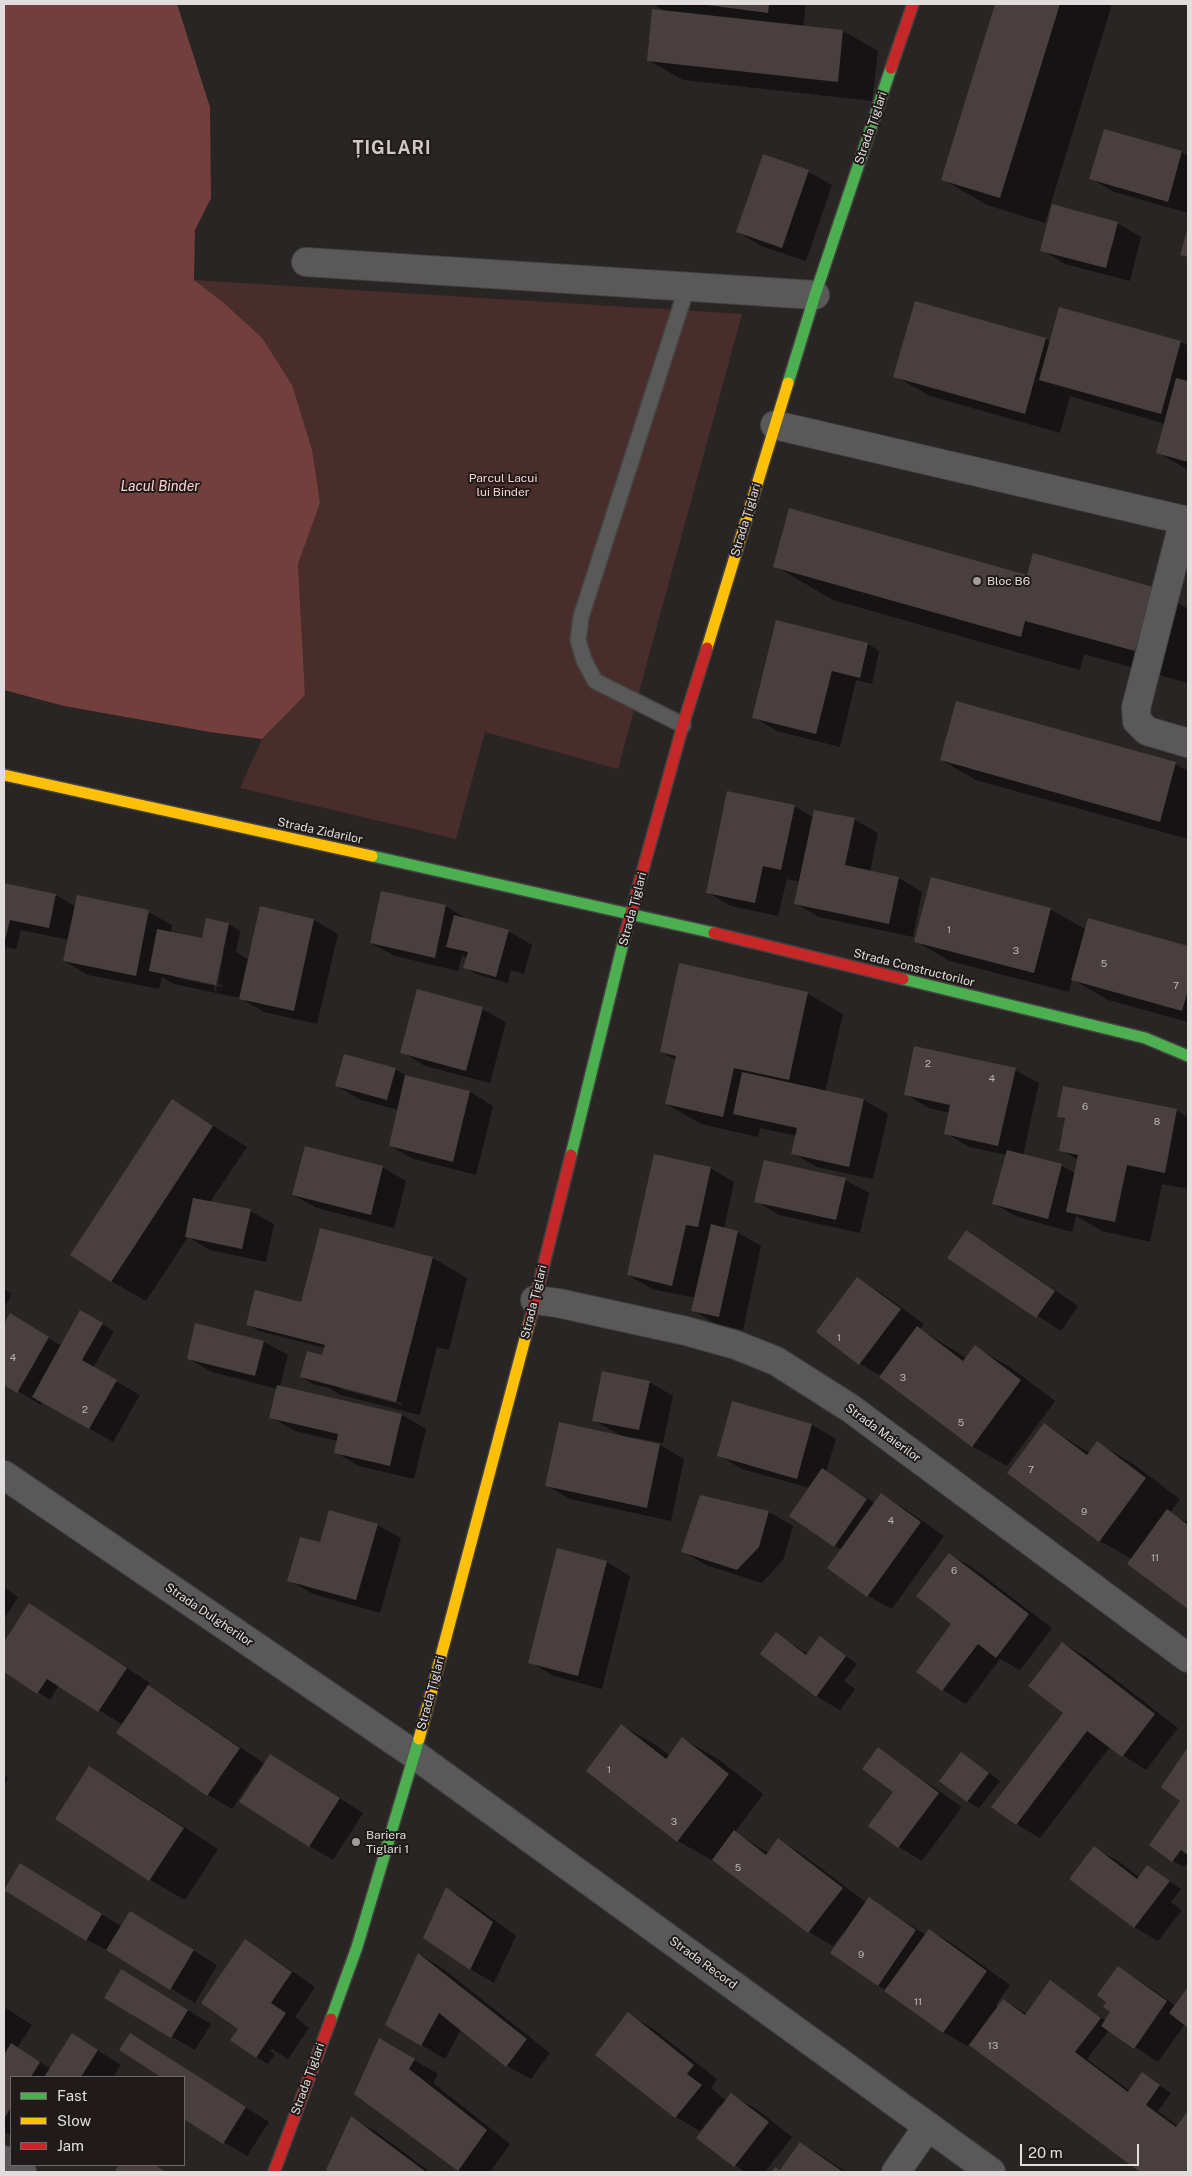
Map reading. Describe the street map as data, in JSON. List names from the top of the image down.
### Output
{
  "streets": {
    "street": [
      "Strada Țiglari",
      "Strada Zidarilor",
      "Strada Constructorilor",
      "Strada Maierilor",
      "Strada Dulgherilor",
      "Strada Record"
    ]
  },
  "crossings": [
    ["Strada Țiglari", "Strada Zidarilor"],
    ["Strada Țiglari", "Strada Constructorilor"],
    ["Strada Țiglari", "Strada Maierilor"],
    ["Strada Țiglari", "Strada Dulgherilor"],
    ["Strada Țiglari", "Strada Record"],
    ["Strada Zidarilor", "Strada Constructorilor"],
    ["Strada Dulgherilor", "Strada Record"]
  ],
  "districts": ["ȚIGLARI"],
  "water": ["Lacul Binder"],
  "parks": ["Parcul Lacui lui Binder"],
  "places": ["Bloc B6", "Bariera Tiglari 1"],
  "house_numbers": [
    "1",
    "3",
    "5",
    "7",
    "2",
    "4",
    "6",
    "8",
    "1",
    "4",
    "3",
    "2",
    "5",
    "7",
    "9",
    "4",
    "11",
    "6",
    "1",
    "3",
    "5",
    "9",
    "11",
    "13"
  ],
  "legend": ["Fast", "Slow", "Jam"],
  "scale_bar": "20 m"
}
